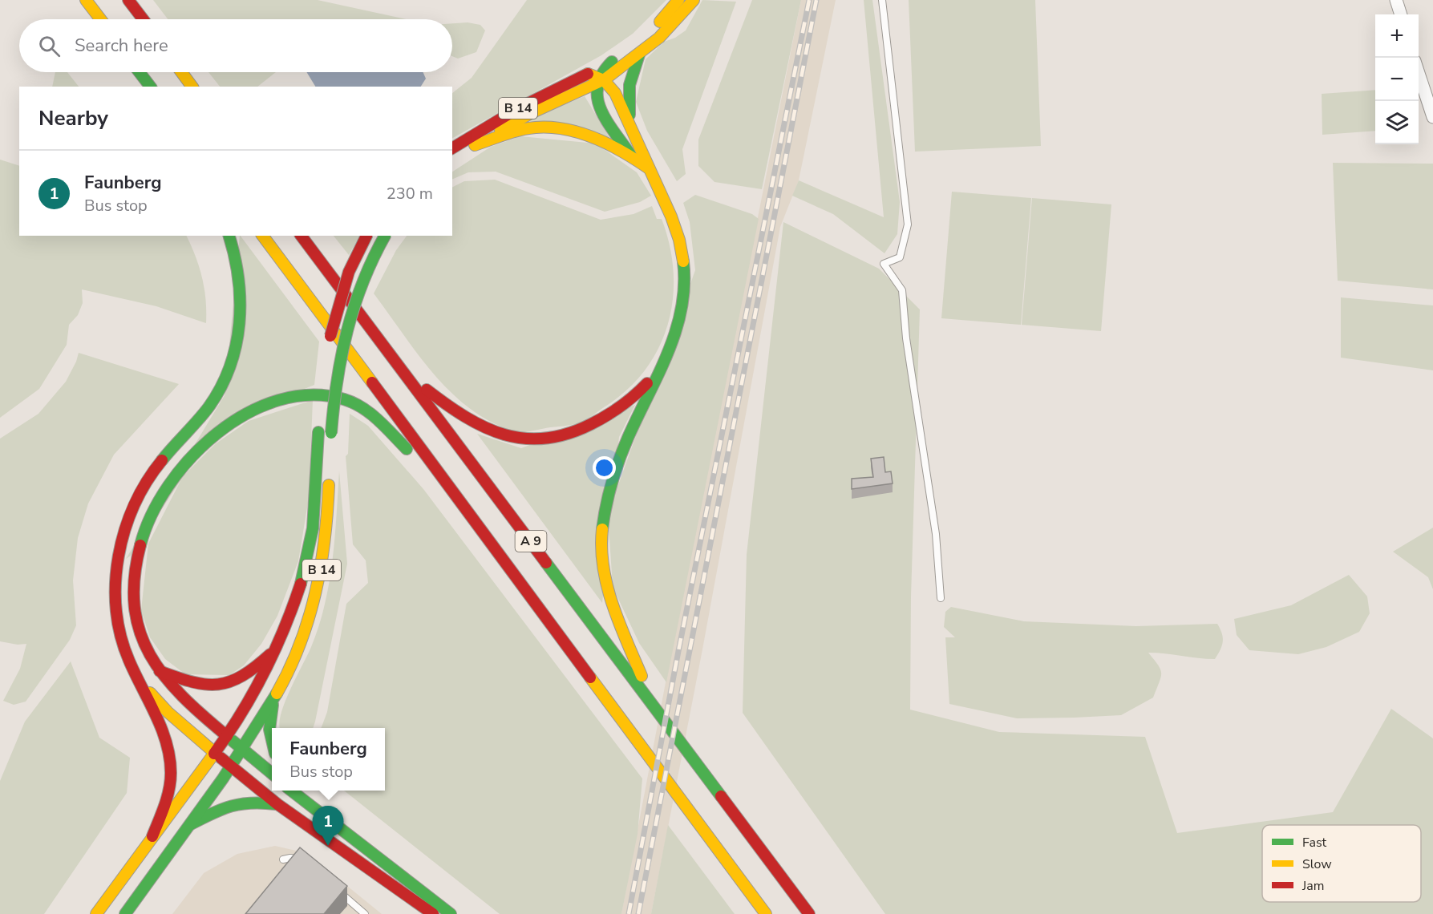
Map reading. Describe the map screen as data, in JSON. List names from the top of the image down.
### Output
{
  "streets": {
    "main road": ["B 14", "A 9"]
  },
  "legend": ["Fast", "Slow", "Jam"],
  "page": {
    "map_buttons": ["+", "−"],
    "search": "Search here",
    "heading": "Nearby",
    "list": [
      {
        "mark": "1",
        "name": "Faunberg",
        "note": "Bus stop",
        "value": "230 m"
      }
    ],
    "popup": ["Faunberg", "Bus stop"],
    "pins": "1"
  }
}
